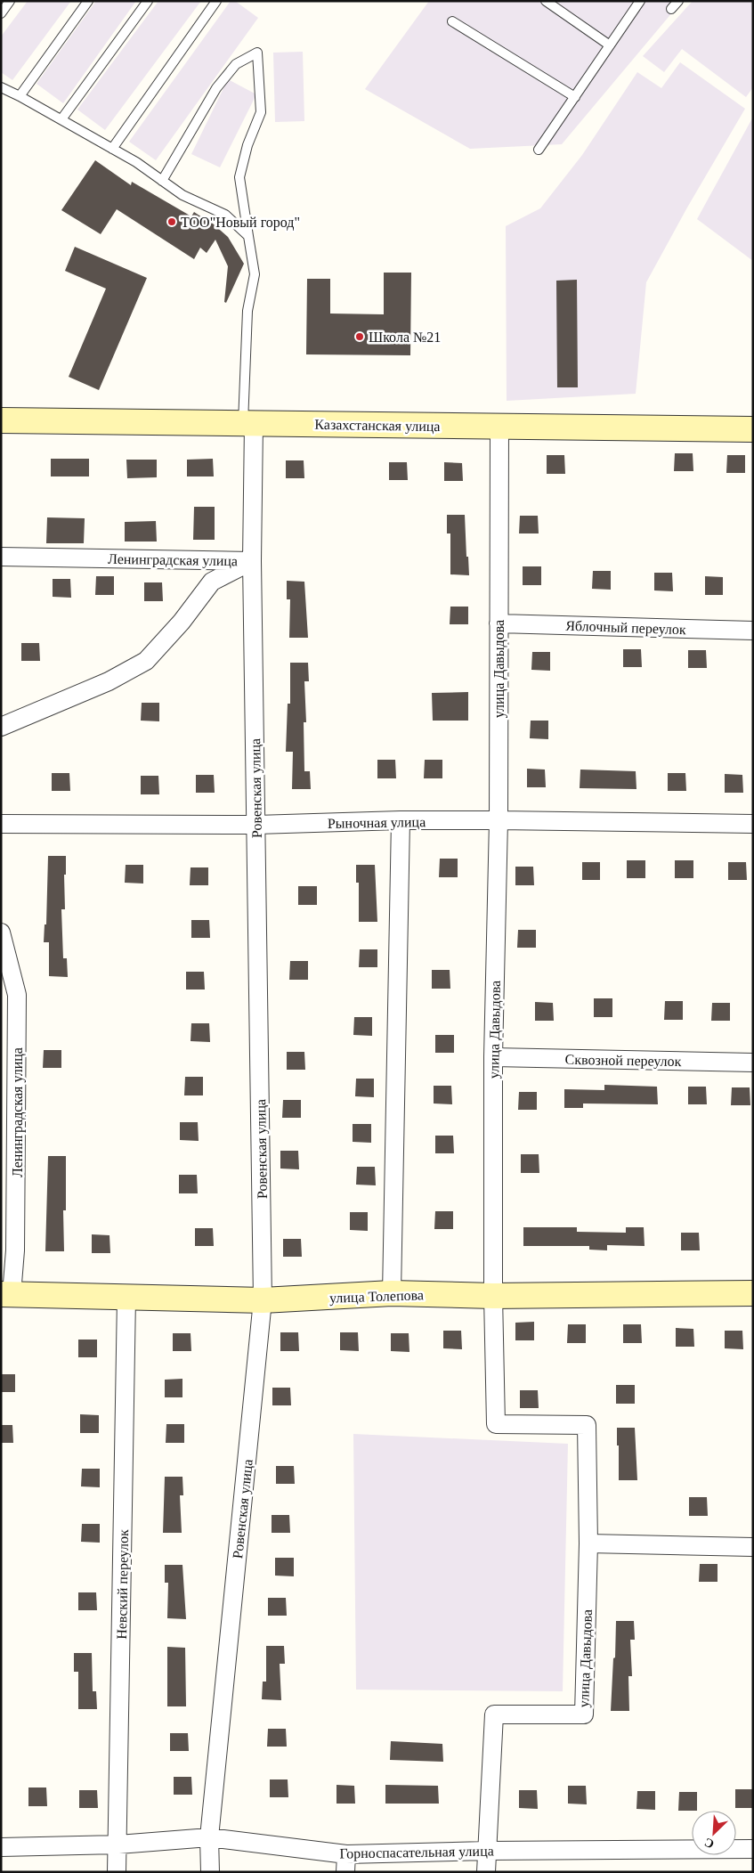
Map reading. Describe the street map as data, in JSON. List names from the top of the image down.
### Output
{
  "streets": {
    "street": [
      "Казахстанская улица",
      "Ленинградская улица",
      "Яблочный переулок",
      "улица Давыдова",
      "Ровенская улица",
      "Рыночная улица",
      "Сквозной переулок",
      "улица Толепова",
      "Невский переулок",
      "Горноспасательная улица"
    ]
  },
  "crossings": [
    ["Казахстанская улица", "улица Давыдова"],
    ["Казахстанская улица", "Ровенская улица"],
    ["Ленинградская улица", "Ровенская улица"],
    ["Ленинградская улица", "улица Толепова"],
    ["Яблочный переулок", "улица Давыдова"],
    ["улица Давыдова", "Рыночная улица"],
    ["улица Давыдова", "Сквозной переулок"],
    ["улица Давыдова", "улица Толепова"],
    ["улица Давыдова", "Горноспасательная улица"],
    ["Ровенская улица", "Рыночная улица"],
    ["Ровенская улица", "улица Толепова"],
    ["Ровенская улица", "Горноспасательная улица"],
    ["улица Толепова", "Невский переулок"],
    ["Невский переулок", "Горноспасательная улица"]
  ],
  "places": ["ТОО\"Новый город\"", "Школа №21"],
  "north": "bottom left"
}
